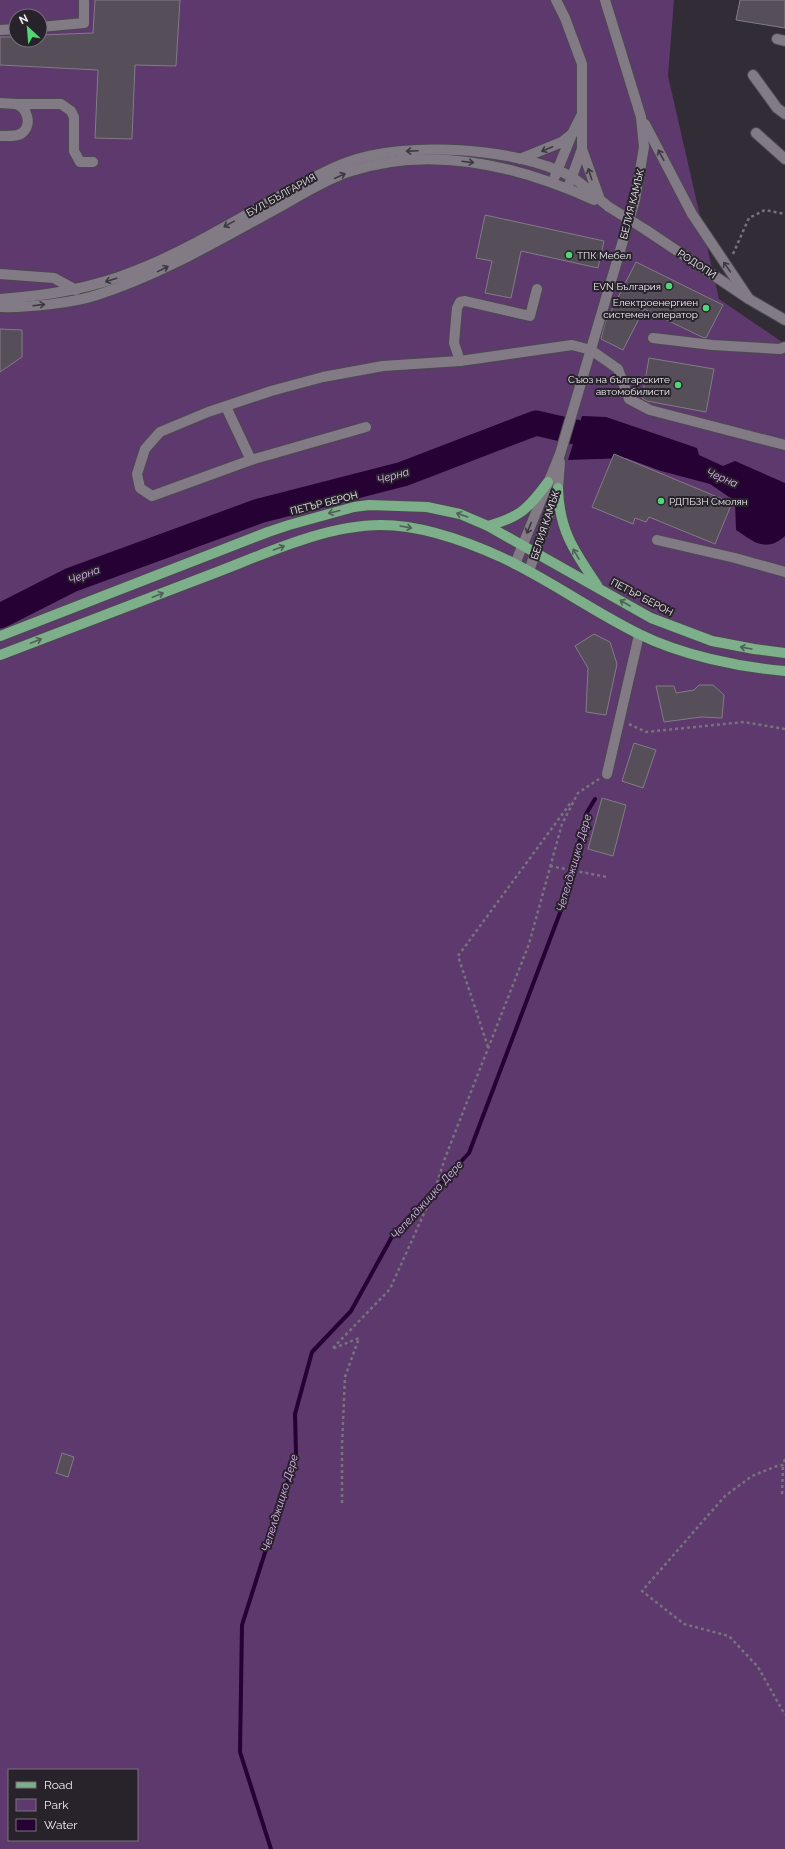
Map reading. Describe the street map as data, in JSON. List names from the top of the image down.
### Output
{
  "streets": {
    "main road": ["ПЕТЪР БЕРОН"],
    "street": ["БУЛ. БЪЛГАРИЯ", "БЕЛИЯ КАМЪК", "РОДОПИ"]
  },
  "crossings": [
    ["БУЛ. БЪЛГАРИЯ", "РОДОПИ"],
    ["БЕЛИЯ КАМЪК", "ПЕТЪР БЕРОН"]
  ],
  "water": ["Черна", "Чепелджицко Дере"],
  "places": [
    "ТПК Мебел",
    "EVN България",
    "Електроенергиен системен оператор",
    "Съюз на българските автомобилисти",
    "РДПБЗН Смолян"
  ],
  "legend": ["Road", "Park", "Water"],
  "north": "top left"
}
